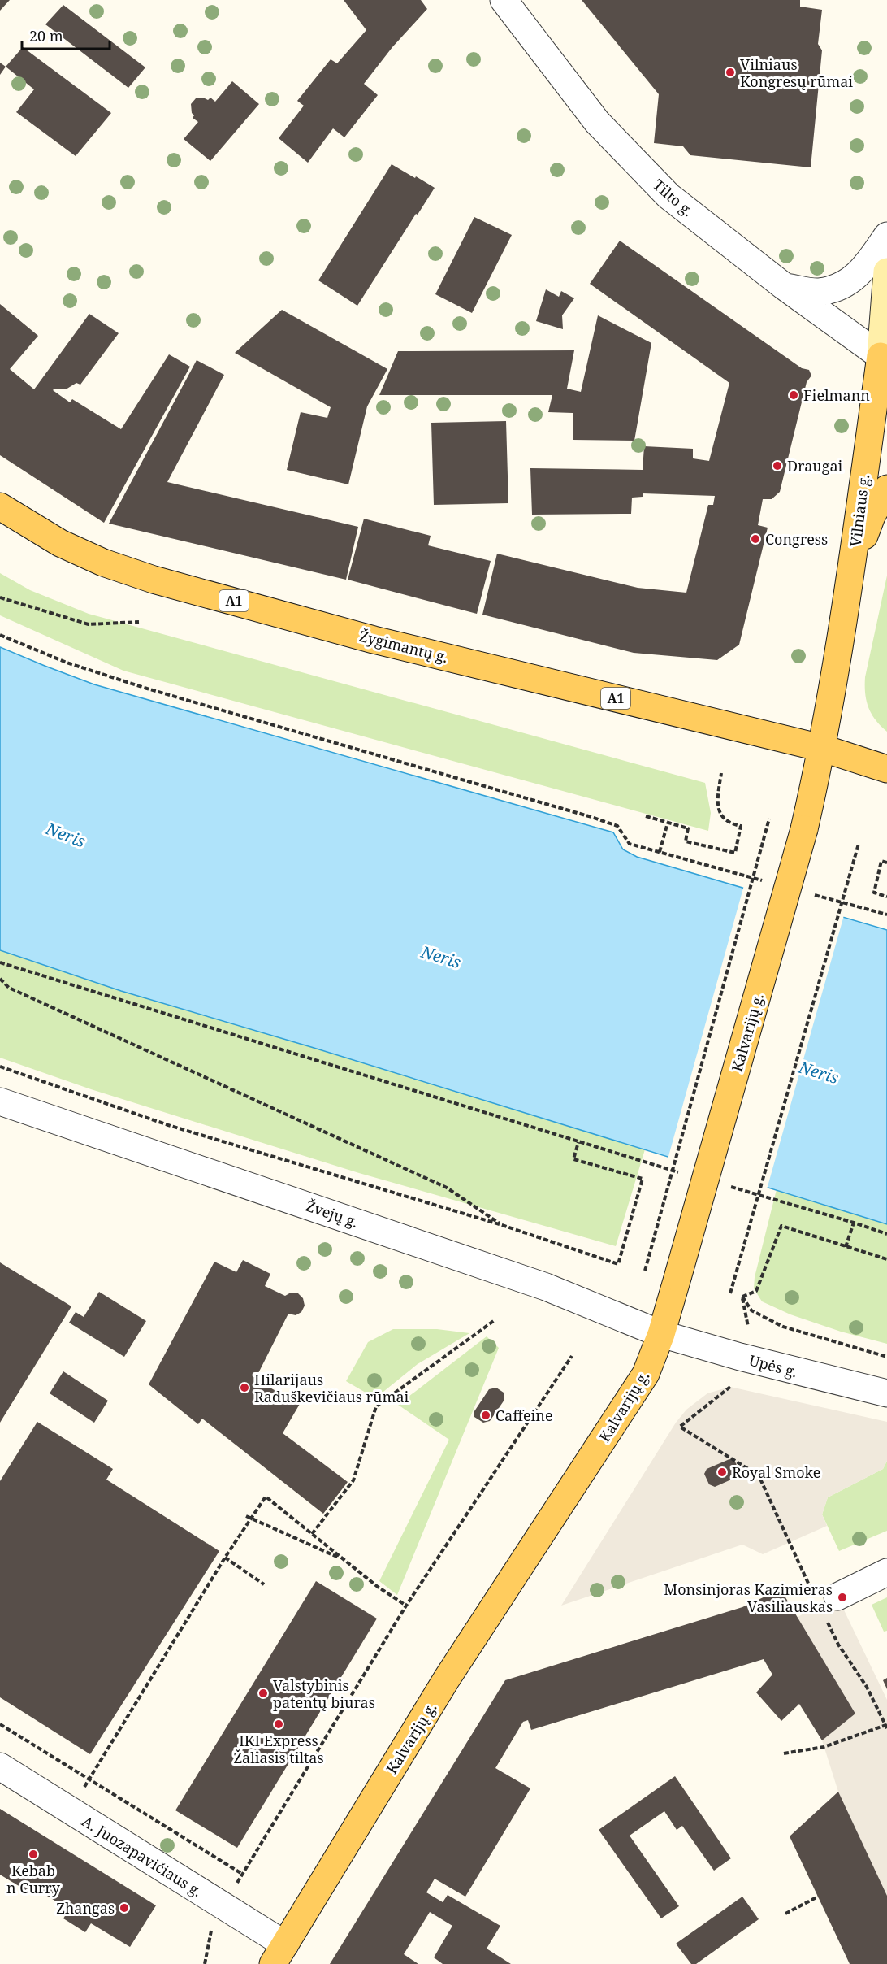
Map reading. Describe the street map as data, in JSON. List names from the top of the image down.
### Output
{
  "streets": {
    "main road": [
      "Vilniaus g.",
      "A1",
      "Žygimantų g.",
      "Kalvarijų g."
    ],
    "street": [
      "Tilto g.",
      "Žvejų g.",
      "Upės g.",
      "A. Juozapavičiaus g."
    ]
  },
  "crossings": [
    ["Tilto g.", "Vilniaus g."],
    ["Vilniaus g.", "A1"],
    ["Vilniaus g.", "Žygimantų g."],
    ["Vilniaus g.", "Kalvarijų g."],
    ["A1", "Žygimantų g."],
    ["A1", "Kalvarijų g."],
    ["Žygimantų g.", "Kalvarijų g."],
    ["Kalvarijų g.", "Žvejų g."],
    ["Kalvarijų g.", "Upės g."],
    ["Kalvarijų g.", "A. Juozapavičiaus g."],
    ["Žvejų g.", "Upės g."]
  ],
  "water": ["Neris"],
  "places": [
    "Vilniaus Kongresų rūmai",
    "Fielmann",
    "Draugai",
    "Congress",
    "Hilarijaus Raduškevičiaus rūmai",
    "Caffeine",
    "Royal Smoke",
    "Monsinjoras Kazimieras Vasiliauskas",
    "Valstybinis patentų biuras",
    "IKI Express Žaliasis tiltas",
    "Kebab n Curry",
    "Zhangas"
  ],
  "scale_bar": "20 m"
}
